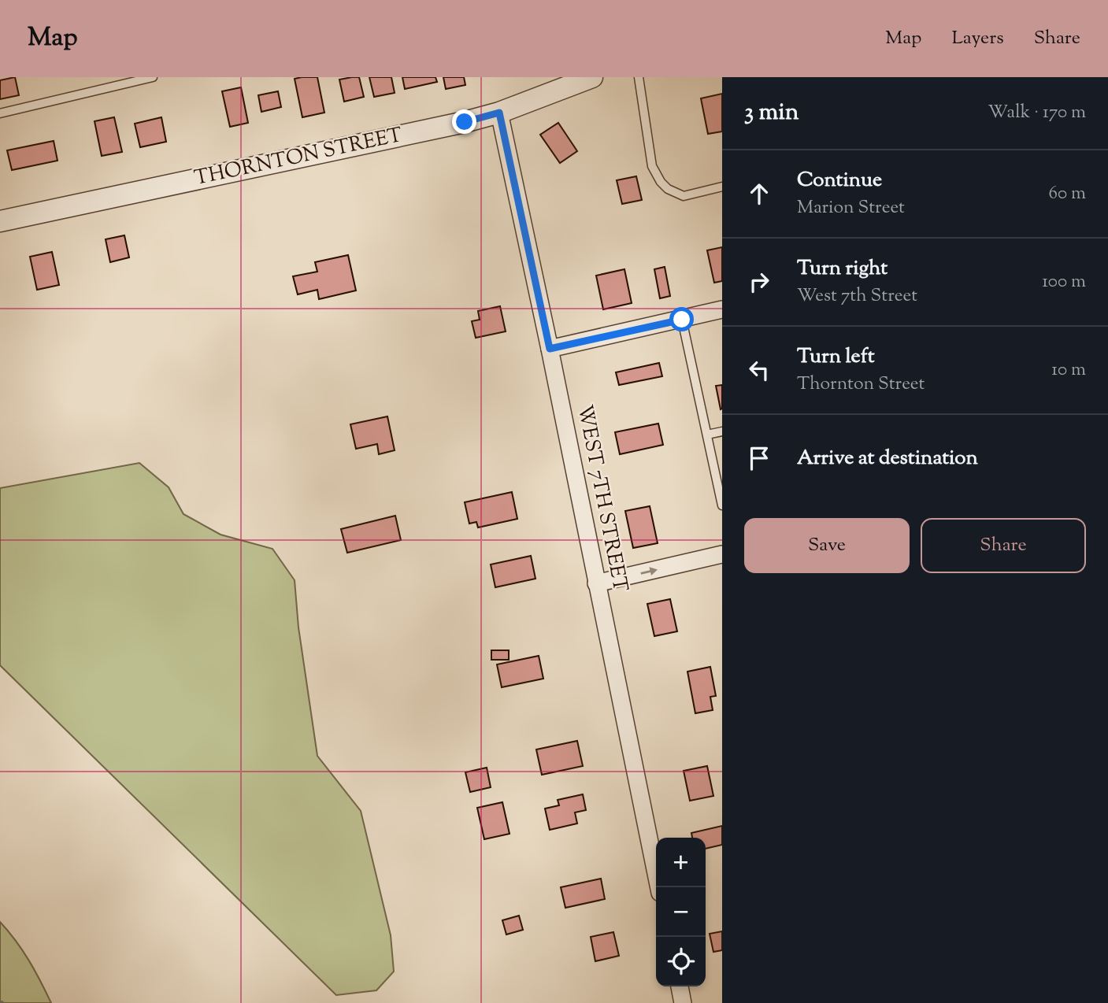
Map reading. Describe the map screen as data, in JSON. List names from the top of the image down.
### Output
{
  "streets": {
    "street": ["THORNTON STREET", "WEST 7TH STREET"]
  },
  "crossings": [
    ["THORNTON STREET", "WEST 7TH STREET"]
  ],
  "page": {
    "header": "Map",
    "nav": ["Map", "Layers", "Share"],
    "heading": ["3 min", "Walk · 170 m"],
    "list": [
      ["Continue", "Marion Street", "60 m"],
      ["Turn right", "West 7th Street", "100 m"],
      ["Turn left", "Thornton Street", "10 m"],
      "Arrive at destination"
    ],
    "buttons": ["Save", "Share"],
    "map_buttons": ["+", "−"]
  }
}
